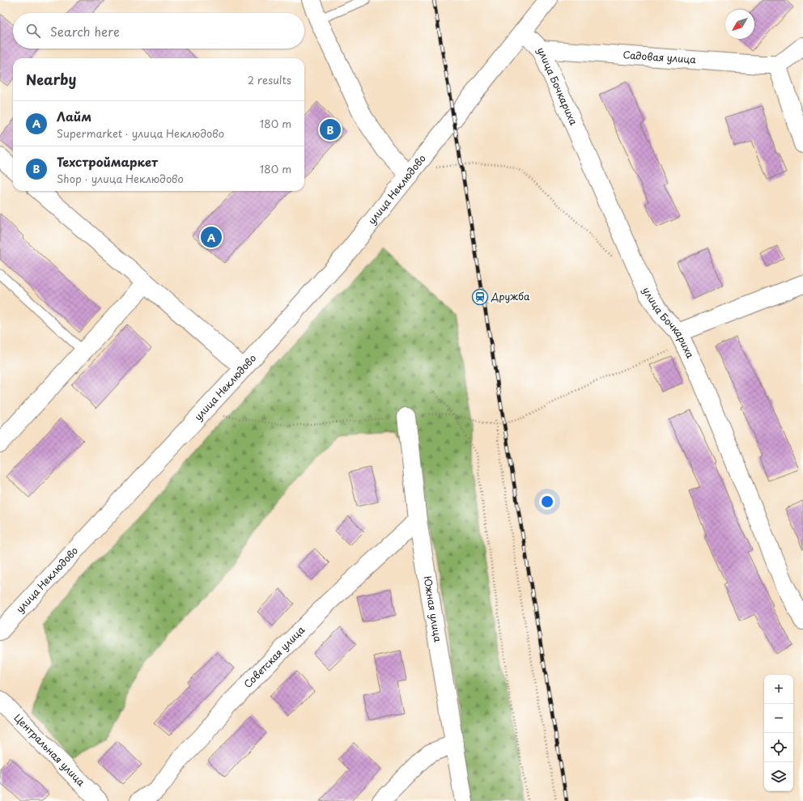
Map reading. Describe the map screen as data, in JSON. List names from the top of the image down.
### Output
{
  "streets": {
    "street": [
      "Садовая улица",
      "улица Бочкариха",
      "улица Неклюдово",
      "Южная улица",
      "Советская улица",
      "Центральная улица"
    ]
  },
  "crossings": [
    ["Садовая улица", "улица Бочкариха"],
    ["улица Бочкариха", "улица Неклюдово"],
    ["Южная улица", "Советская улица"]
  ],
  "places": {
    "station": ["Дружба"]
  },
  "north": "bottom left",
  "page": {
    "search": "Search here",
    "heading": ["Nearby", "2 results"],
    "list": [
      {
        "mark": "A",
        "name": "Лайм",
        "note": "Supermarket · улица Неклюдово",
        "value": "180 m"
      },
      {
        "mark": "B",
        "name": "Техстроймаркет",
        "note": "Shop · улица Неклюдово",
        "value": "180 m"
      }
    ],
    "pins": ["B", "A"],
    "map_buttons": ["+", "−"]
  }
}
